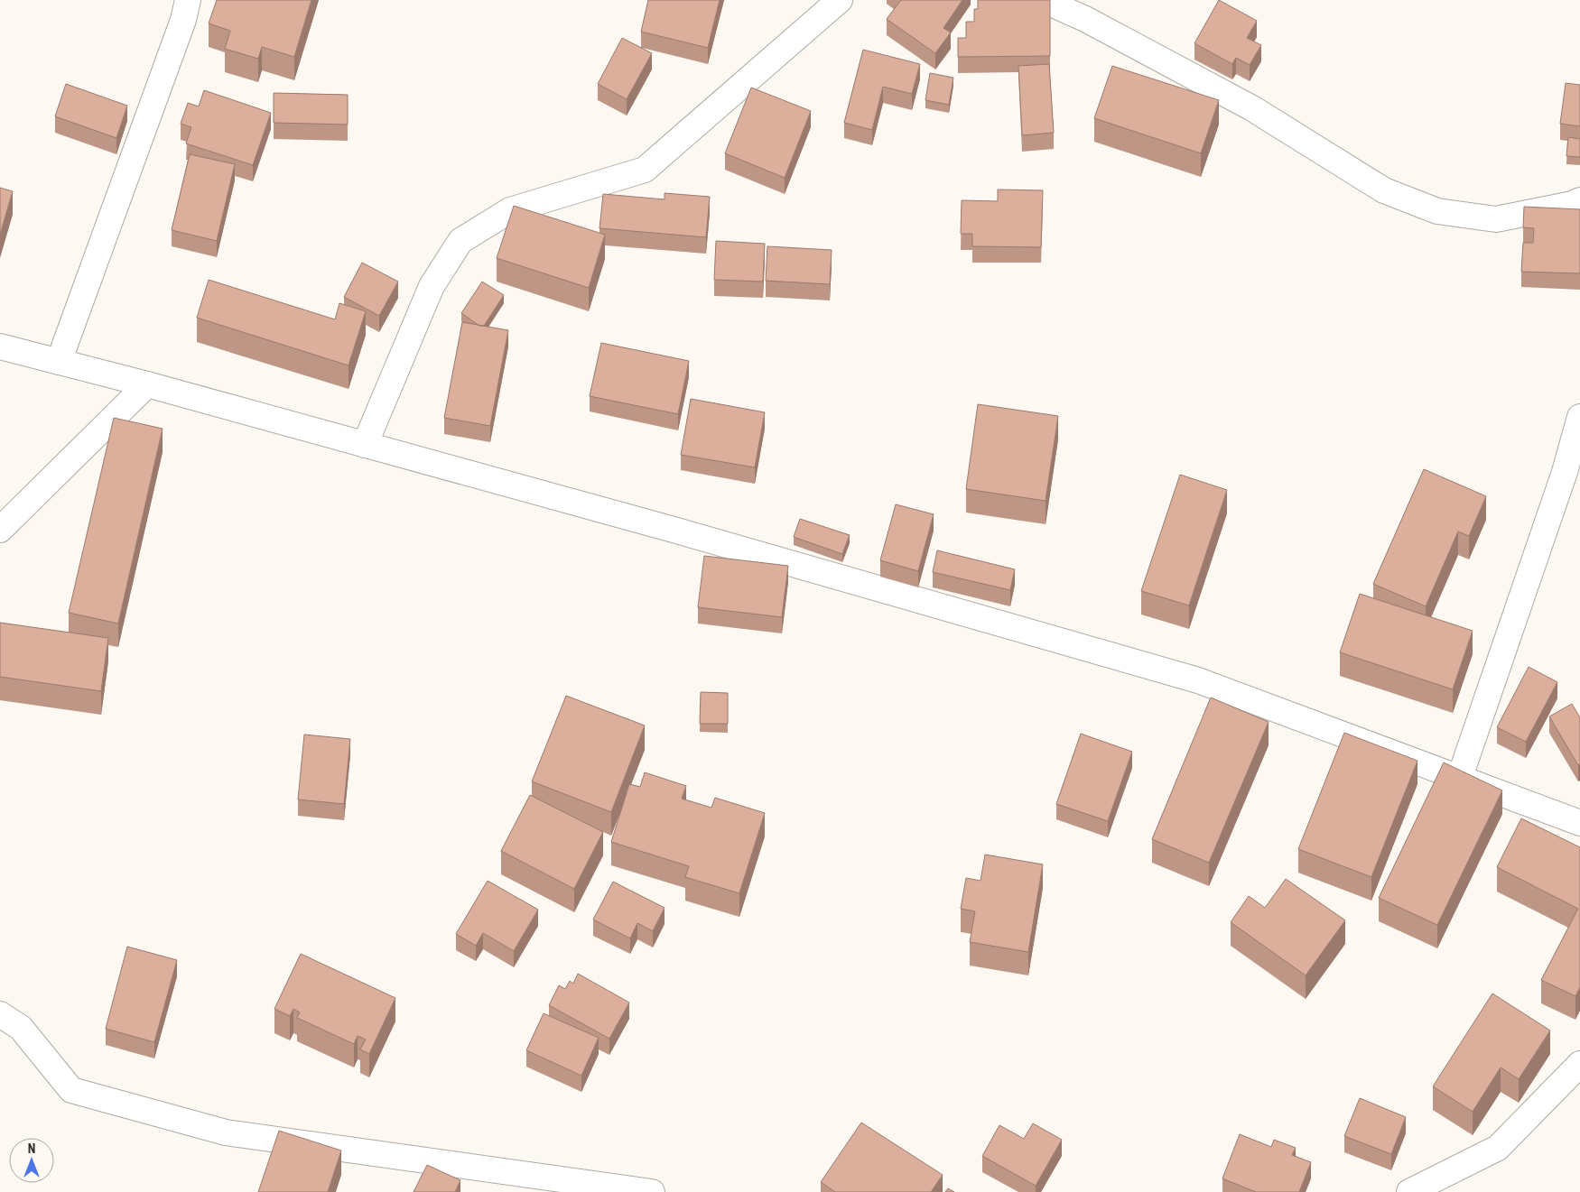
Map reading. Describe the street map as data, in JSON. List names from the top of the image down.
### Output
{
  "north": "top"
}
